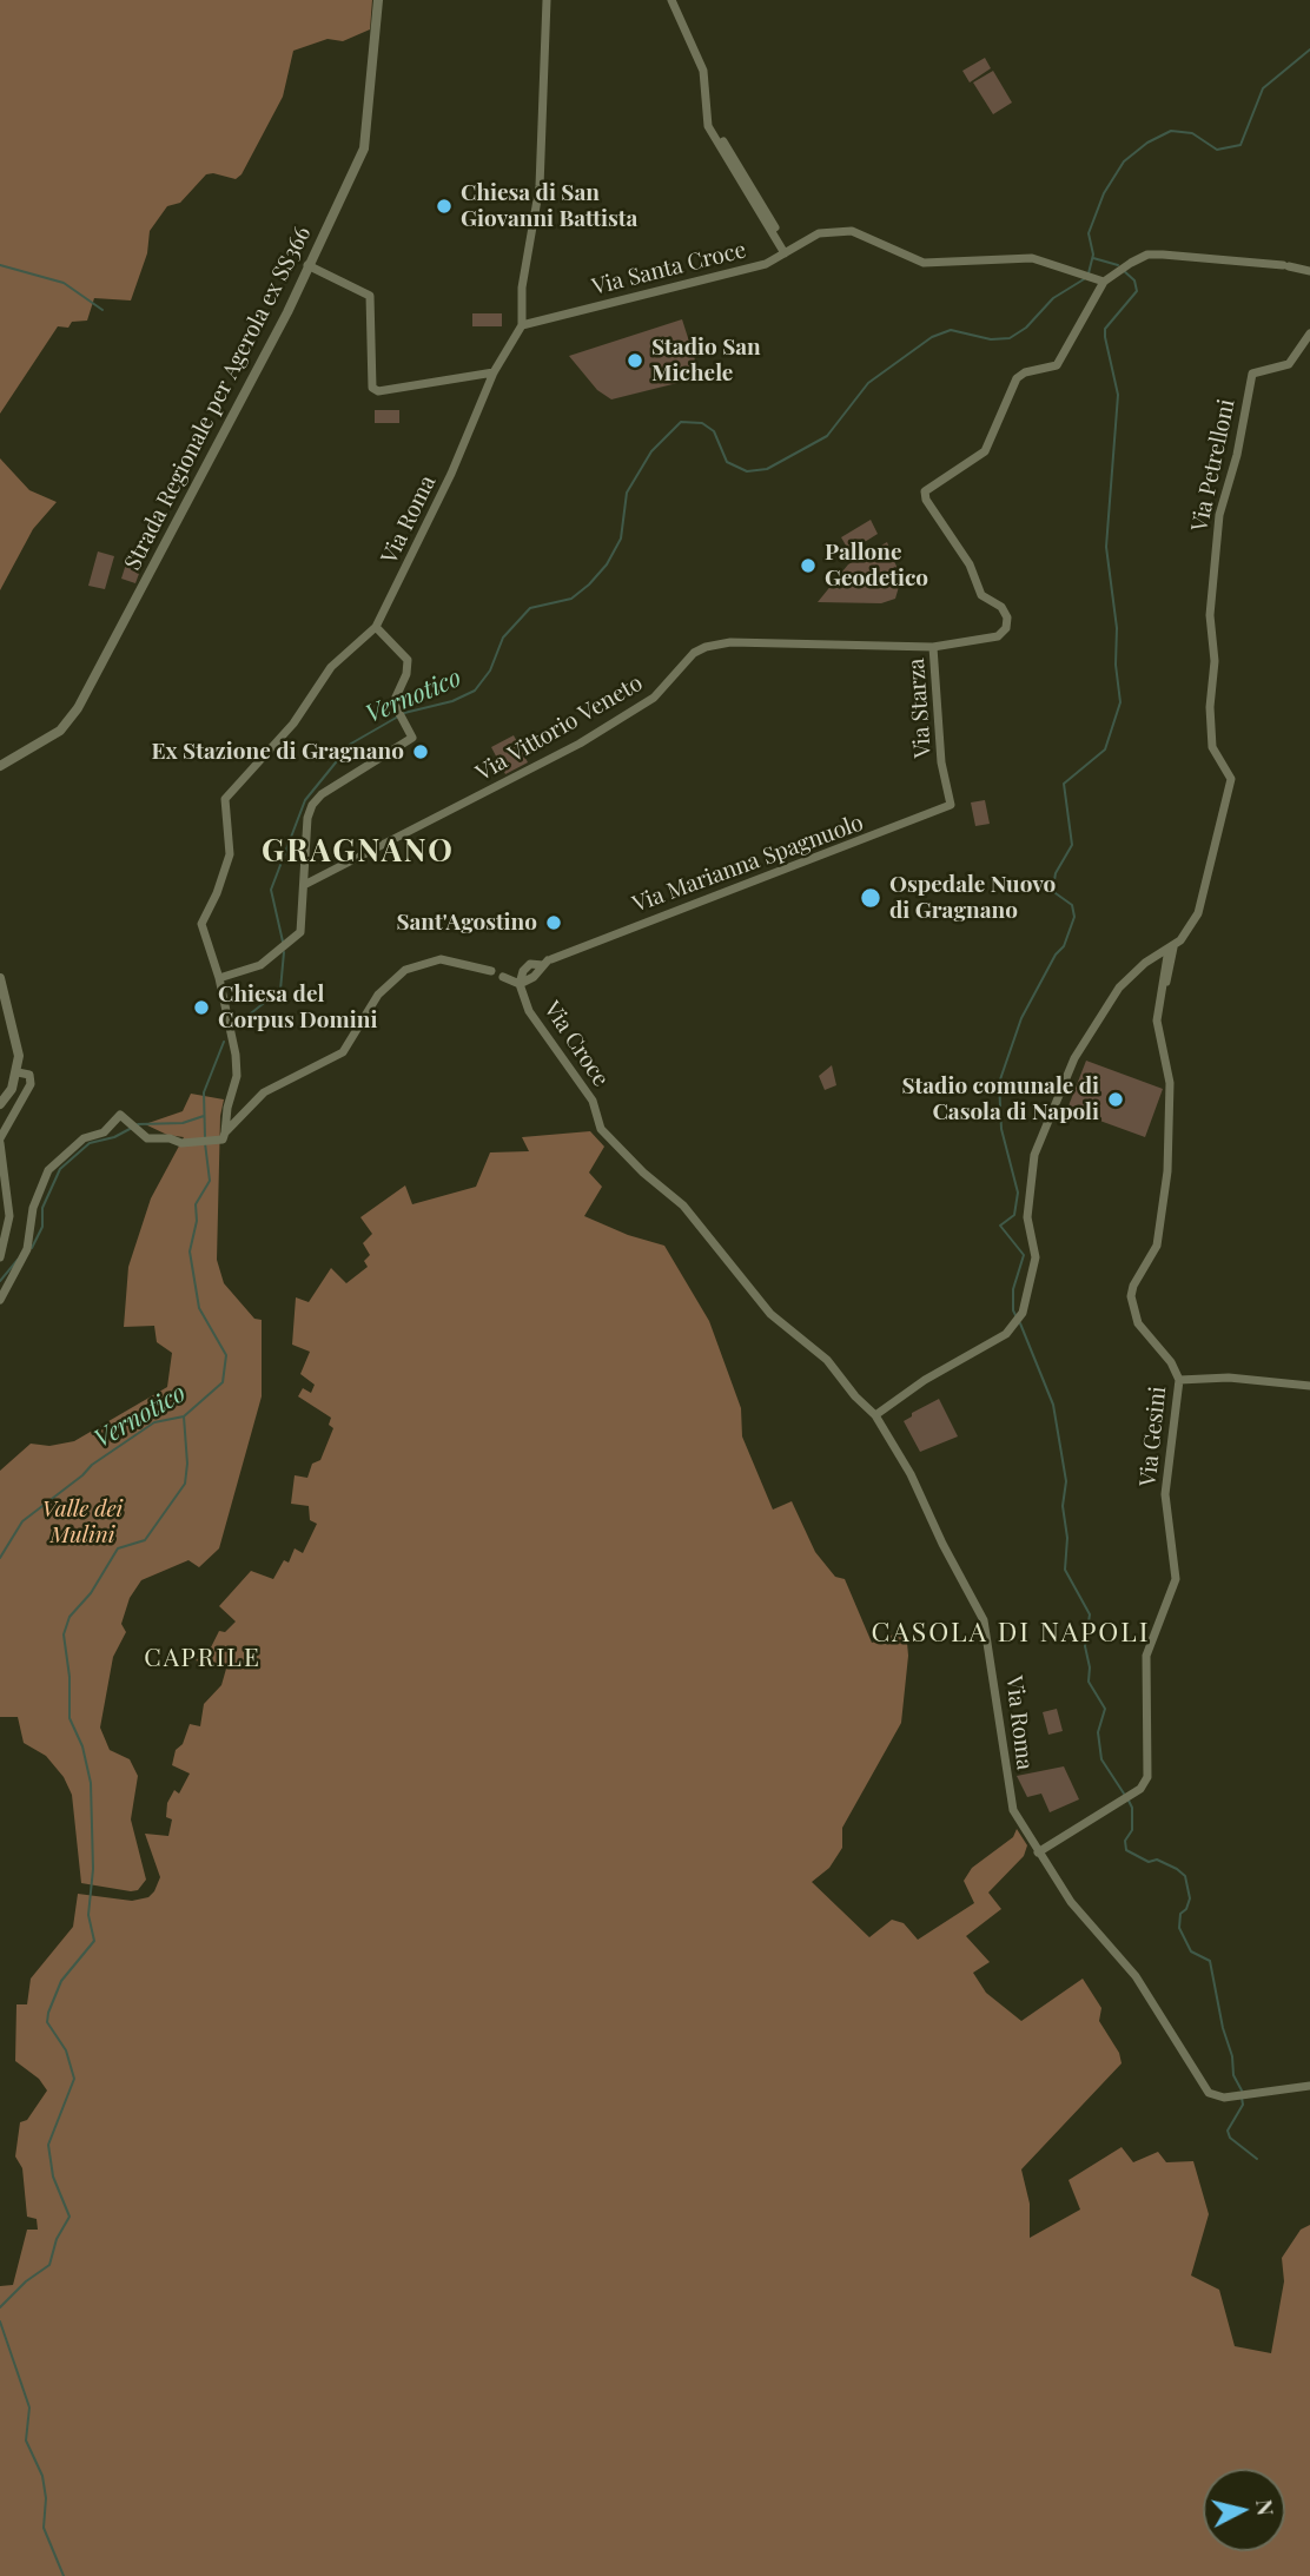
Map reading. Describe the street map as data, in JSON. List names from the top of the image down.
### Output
{
  "streets": {
    "main road": ["Strada Regionale per Agerola ex SS366"],
    "street": [
      "Via Santa Croce",
      "Via Petrelloni",
      "Via Roma",
      "Via Starza",
      "Via Vittorio Veneto",
      "Via Marianna Spagnuolo",
      "Via Croce",
      "Via Gesini"
    ]
  },
  "crossings": [
    ["Via Santa Croce", "Via Roma"],
    ["Via Santa Croce", "Via Starza"],
    ["Via Roma", "Via Croce"],
    ["Via Roma", "Via Gesini"],
    ["Via Starza", "Via Vittorio Veneto"],
    ["Via Starza", "Via Marianna Spagnuolo"],
    ["Via Marianna Spagnuolo", "Via Croce"]
  ],
  "districts": ["GRAGNANO", "CASOLA DI NAPOLI", "CAPRILE"],
  "water": ["Vernotico"],
  "parks": ["Valle dei Mulini"],
  "places": [
    "Chiesa di San Giovanni Battista",
    "Stadio San Michele",
    "Pallone Geodetico",
    "Ex Stazione di Gragnano",
    "Ospedale Nuovo di Gragnano",
    "Sant'Agostino",
    "Chiesa del Corpus Domini",
    "Stadio comunale di Casola di Napoli"
  ],
  "north": "right"
}
